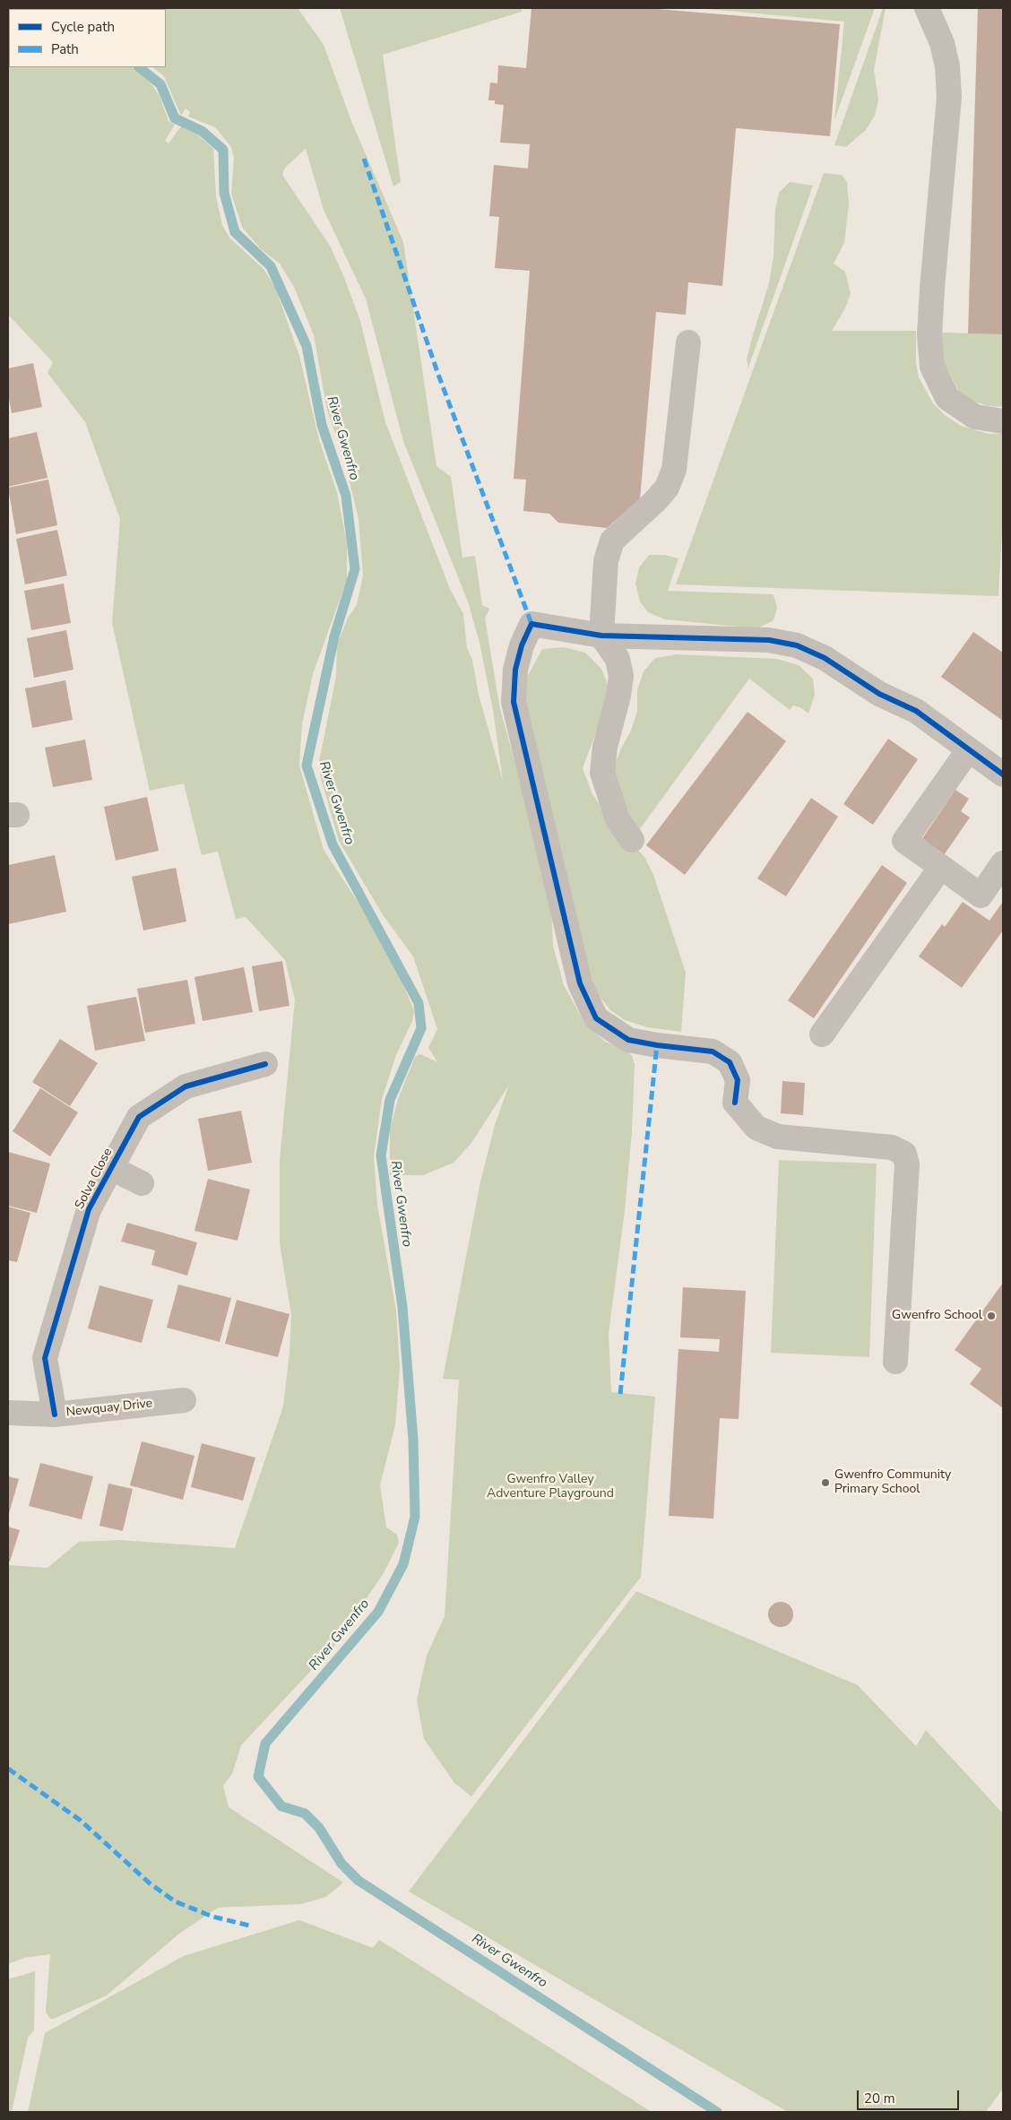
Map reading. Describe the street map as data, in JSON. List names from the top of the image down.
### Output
{
  "streets": {
    "street": ["Solva Close", "Newquay Drive"]
  },
  "crossings": [
    ["Solva Close", "Newquay Drive"]
  ],
  "water": ["River Gwenfro"],
  "parks": ["Gwenfro Valley Adventure Playground"],
  "places": ["Gwenfro School", "Gwenfro Community Primary School"],
  "legend": ["Cycle path", "Path"],
  "scale_bar": "20 m"
}
